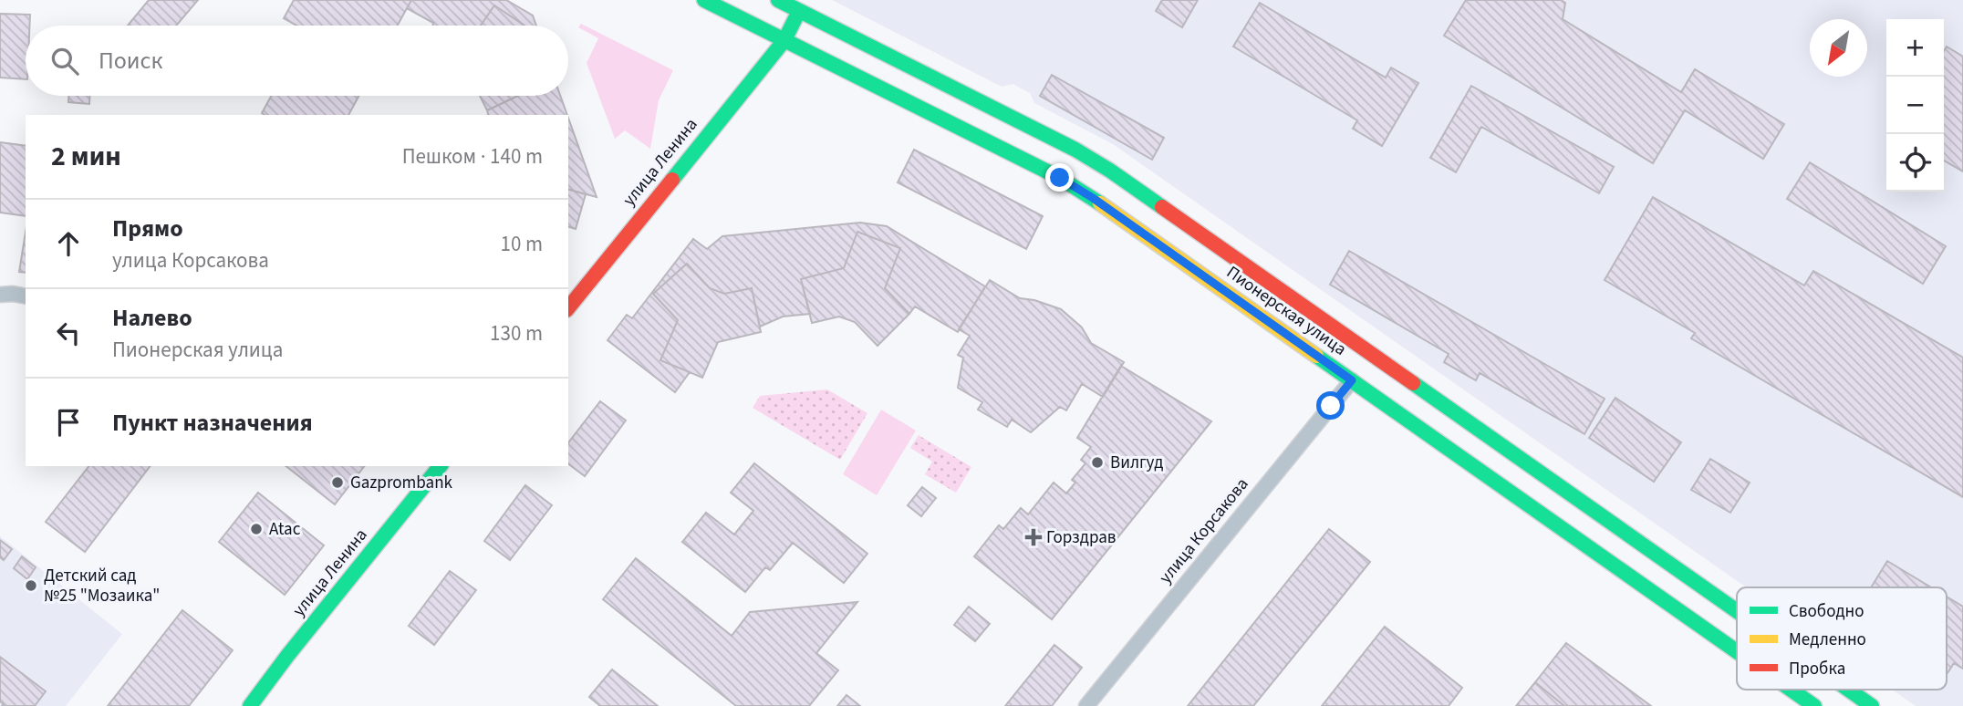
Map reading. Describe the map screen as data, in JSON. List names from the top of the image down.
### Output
{
  "streets": {
    "main road": ["улица Ленина", "Пионерская улица"],
    "street": ["улица Корсакова"]
  },
  "crossings": [
    ["улица Ленина", "Пионерская улица"],
    ["Пионерская улица", "улица Корсакова"]
  ],
  "places": {
    "other": [
      "Вилгуд",
      "Gazprombank",
      "Atac",
      "Детский сад №25 \"Мозаика\""
    ],
    "health": ["Горздрав"]
  },
  "legend": ["Свободно", "Медленно", "Пробка"],
  "north": "bottom left",
  "page": {
    "map_buttons": ["+", "−"],
    "search": "Поиск",
    "heading": ["2 мин", "Пешком · 140 m"],
    "list": [
      ["Прямо", "улица Корсакова", "10 m"],
      ["Налево", "Пионерская улица", "130 m"],
      "Пункт назначения"
    ]
  }
}
